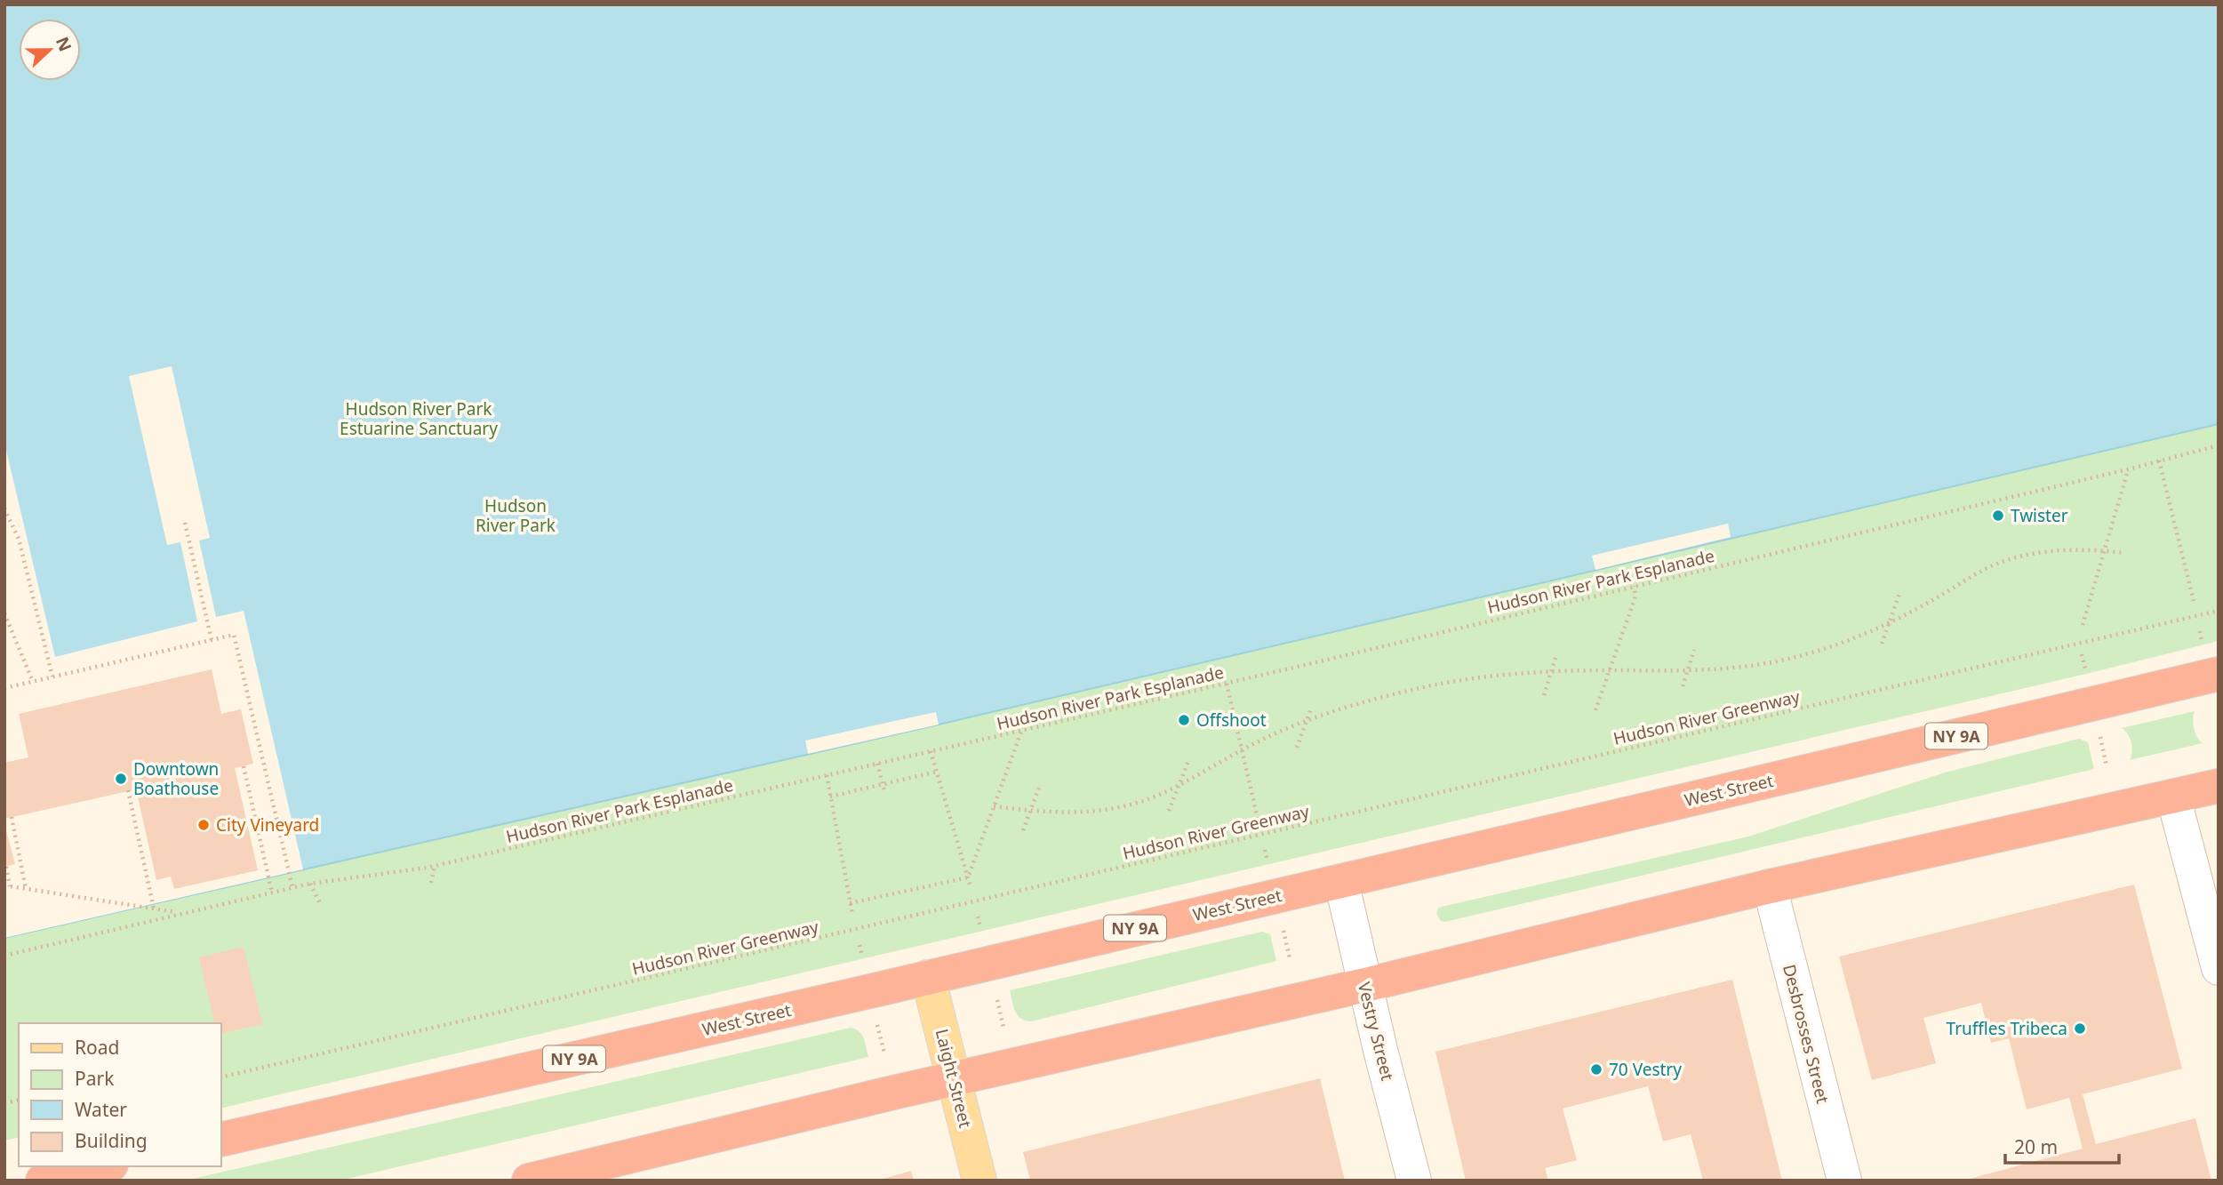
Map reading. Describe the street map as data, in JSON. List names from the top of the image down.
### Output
{
  "streets": {
    "highway": ["NY 9A", "West Street"],
    "main road": ["Laight Street"],
    "street": ["Vestry Street", "Desbrosses Street"],
    "path": ["Hudson River Park Esplanade", "Hudson River Greenway"]
  },
  "crossings": [
    ["West Street", "Vestry Street"],
    ["West Street", "Laight Street"]
  ],
  "parks": ["Hudson River Park Estuarine Sanctuary", "Hudson River Park"],
  "places": [
    "Twister",
    "Offshoot",
    "Downtown Boathouse",
    "City Vineyard",
    "Truffles Tribeca",
    "70 Vestry"
  ],
  "legend": [
    "Road",
    "Park",
    "Water",
    "Building"
  ],
  "scale_bar": "20 m",
  "north": "right"
}
